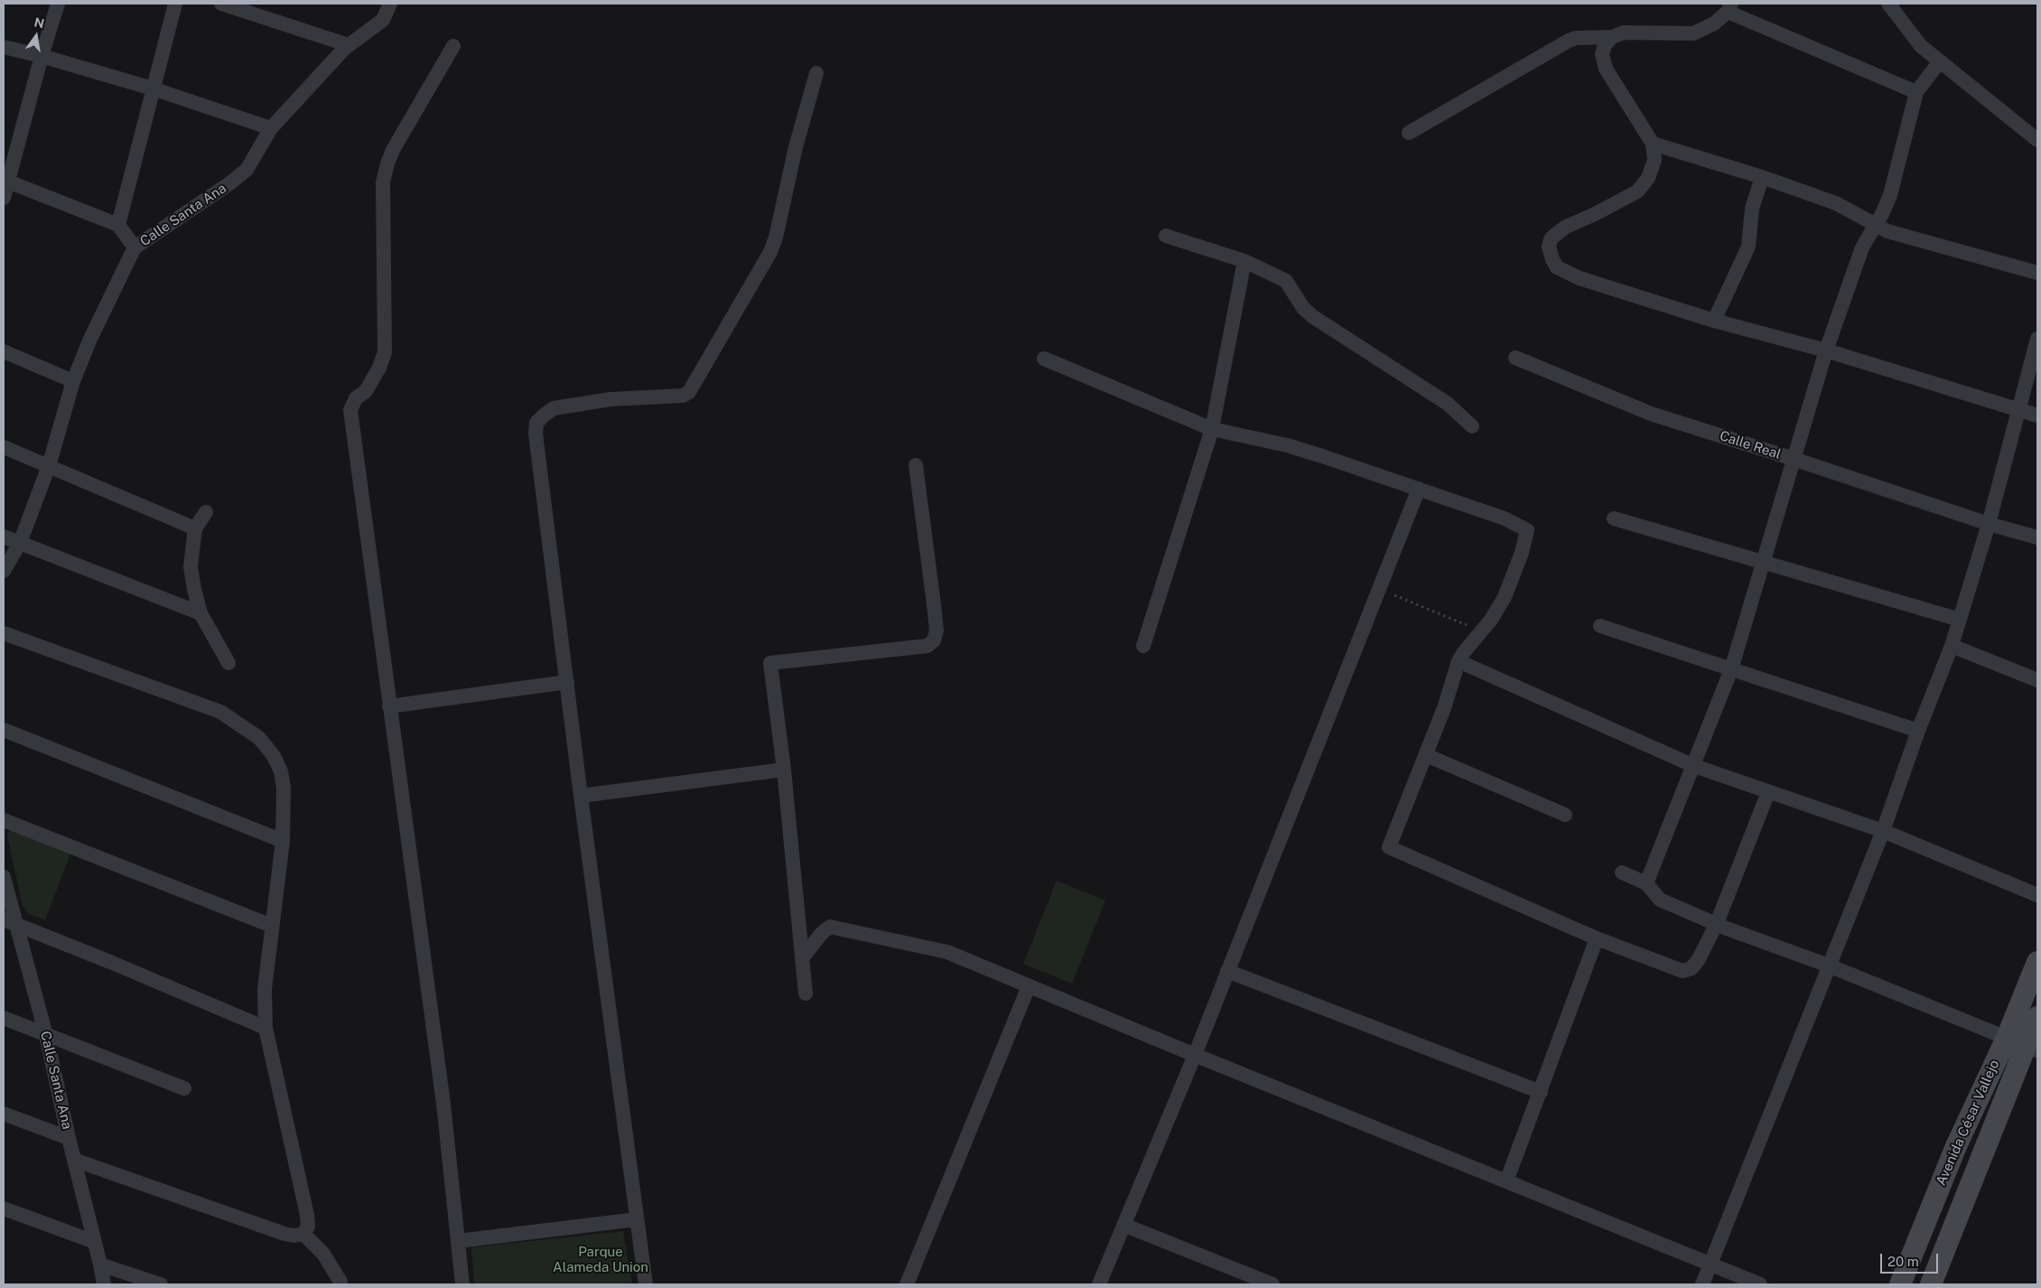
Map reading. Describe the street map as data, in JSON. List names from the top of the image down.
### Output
{
  "streets": {
    "street": ["Calle Santa Ana", "Calle Real", "Avenida César Vallejo"]
  },
  "parks": ["Parque Alameda Union"],
  "scale_bar": "20 m",
  "north": "top"
}
